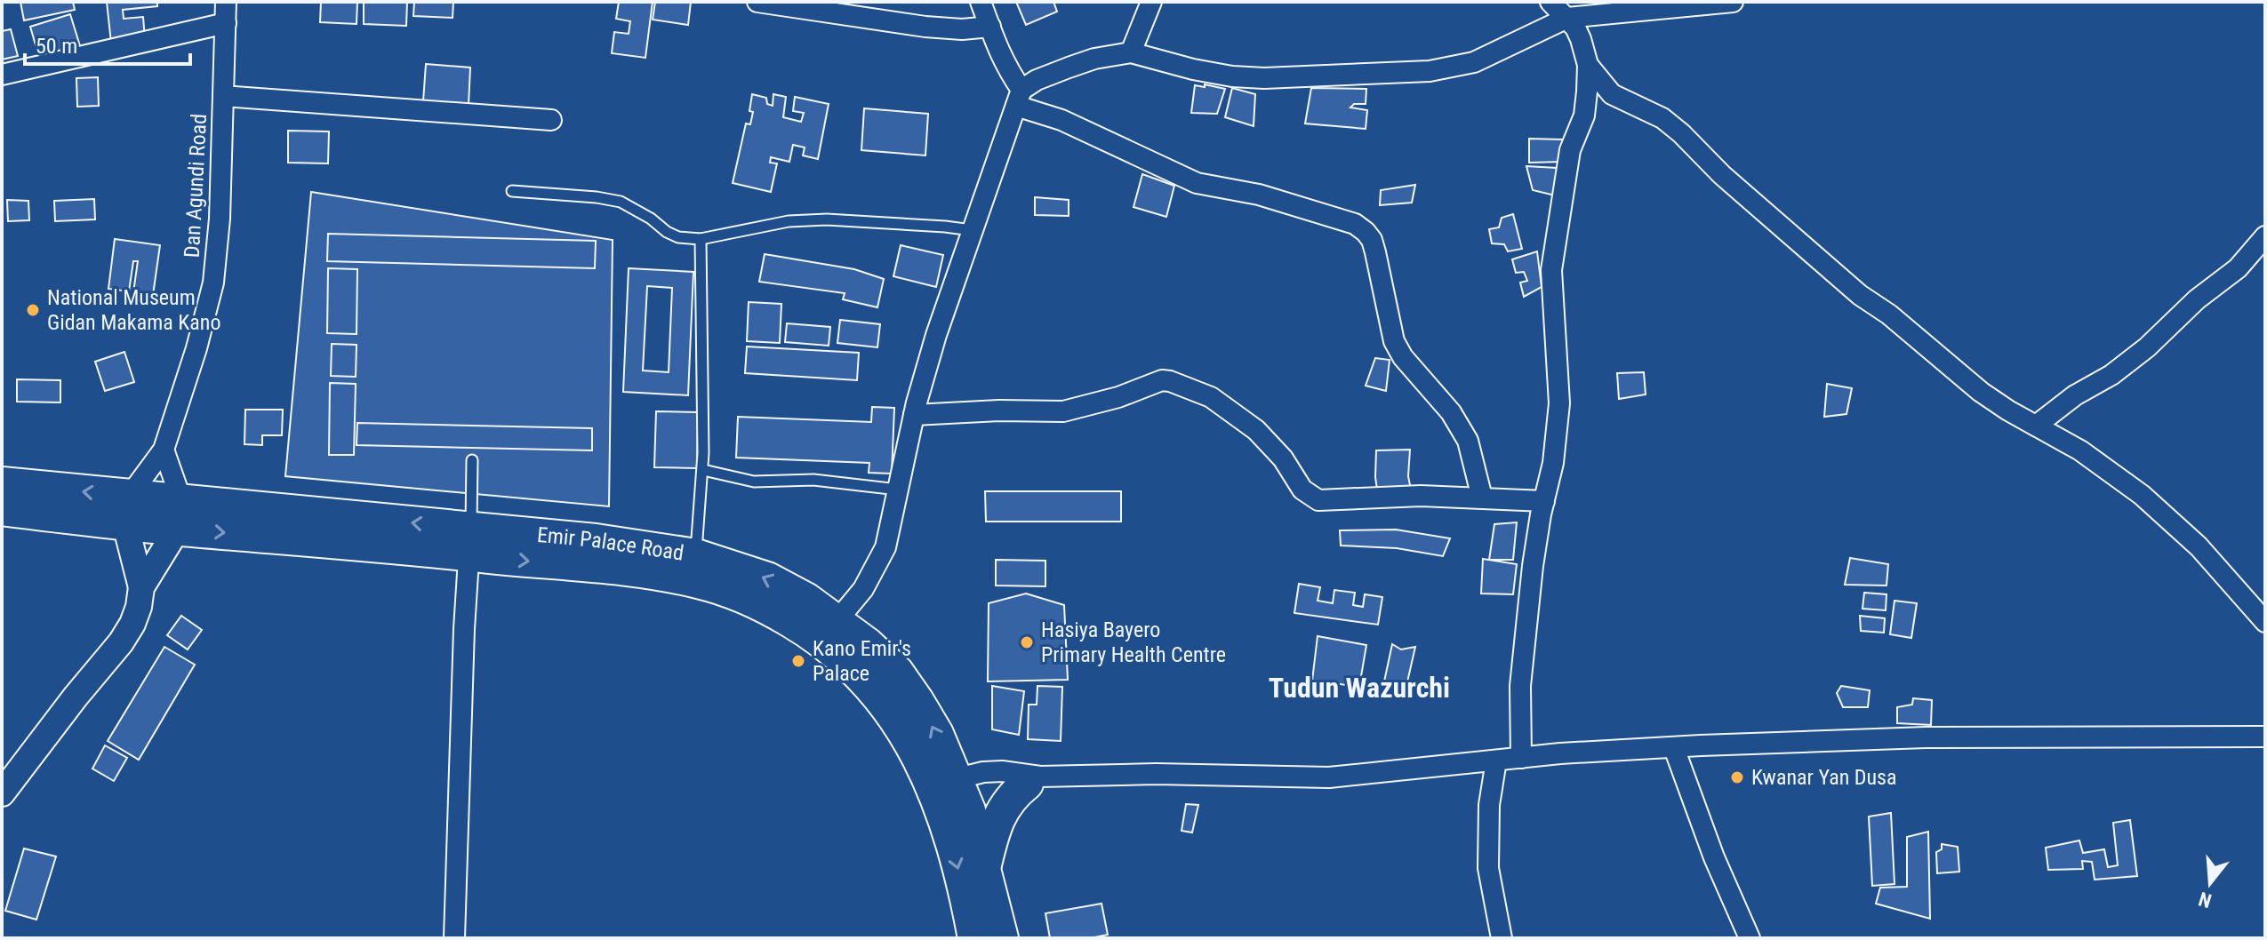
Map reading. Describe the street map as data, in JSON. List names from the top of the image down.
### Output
{
  "streets": {
    "main road": ["Emir Palace Road"],
    "street": ["Dan Agundi Road"]
  },
  "crossings": [
    ["Dan Agundi Road", "Emir Palace Road"]
  ],
  "districts": ["Tudun Wazurchi"],
  "places": [
    "National Museum Gidan Makama Kano",
    "Hasiya Bayero Primary Health Centre",
    "Kano Emir's Palace",
    "Kwanar Yan Dusa"
  ],
  "scale_bar": "50 m",
  "north": "bottom"
}
